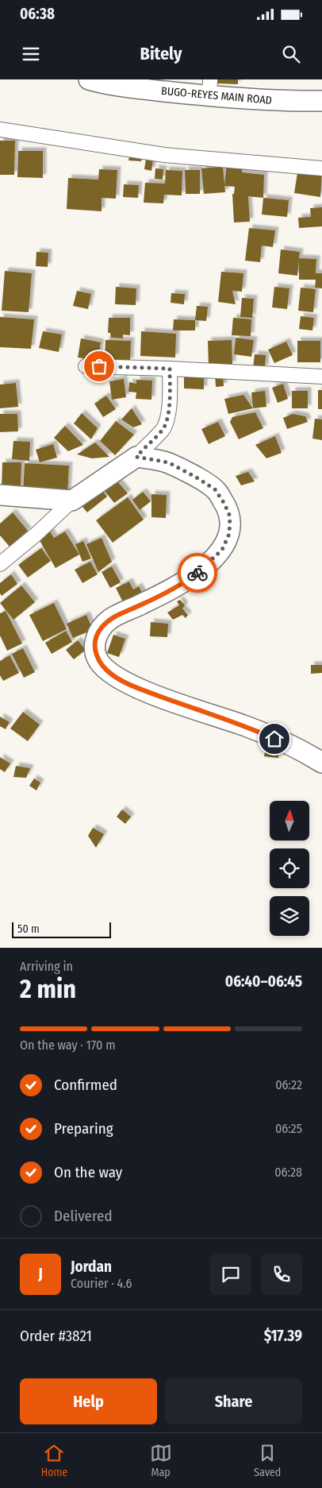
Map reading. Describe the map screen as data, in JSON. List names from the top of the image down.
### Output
{
  "streets": {
    "street": ["BUGO-REYES MAIN ROAD"]
  },
  "scale_bar": "50 m",
  "north": "top",
  "page": {
    "status": "06:38",
    "header": "Bitely",
    "scale": "50 m",
    "heading": ["2 min", "Arriving in", "06:40–06:45"],
    "panel": [
      "Jordan",
      "Courier · 4.6",
      "Order #3821",
      "$17.39"
    ],
    "bar": "On the way · 170 m",
    "list": [
      ["Confirmed", "06:22"],
      ["Preparing", "06:25"],
      ["On the way", "06:28"],
      "Delivered"
    ],
    "round": "J",
    "buttons": ["Help", "Share"],
    "tabs": ["Home", "Map", "Saved"]
  }
}
